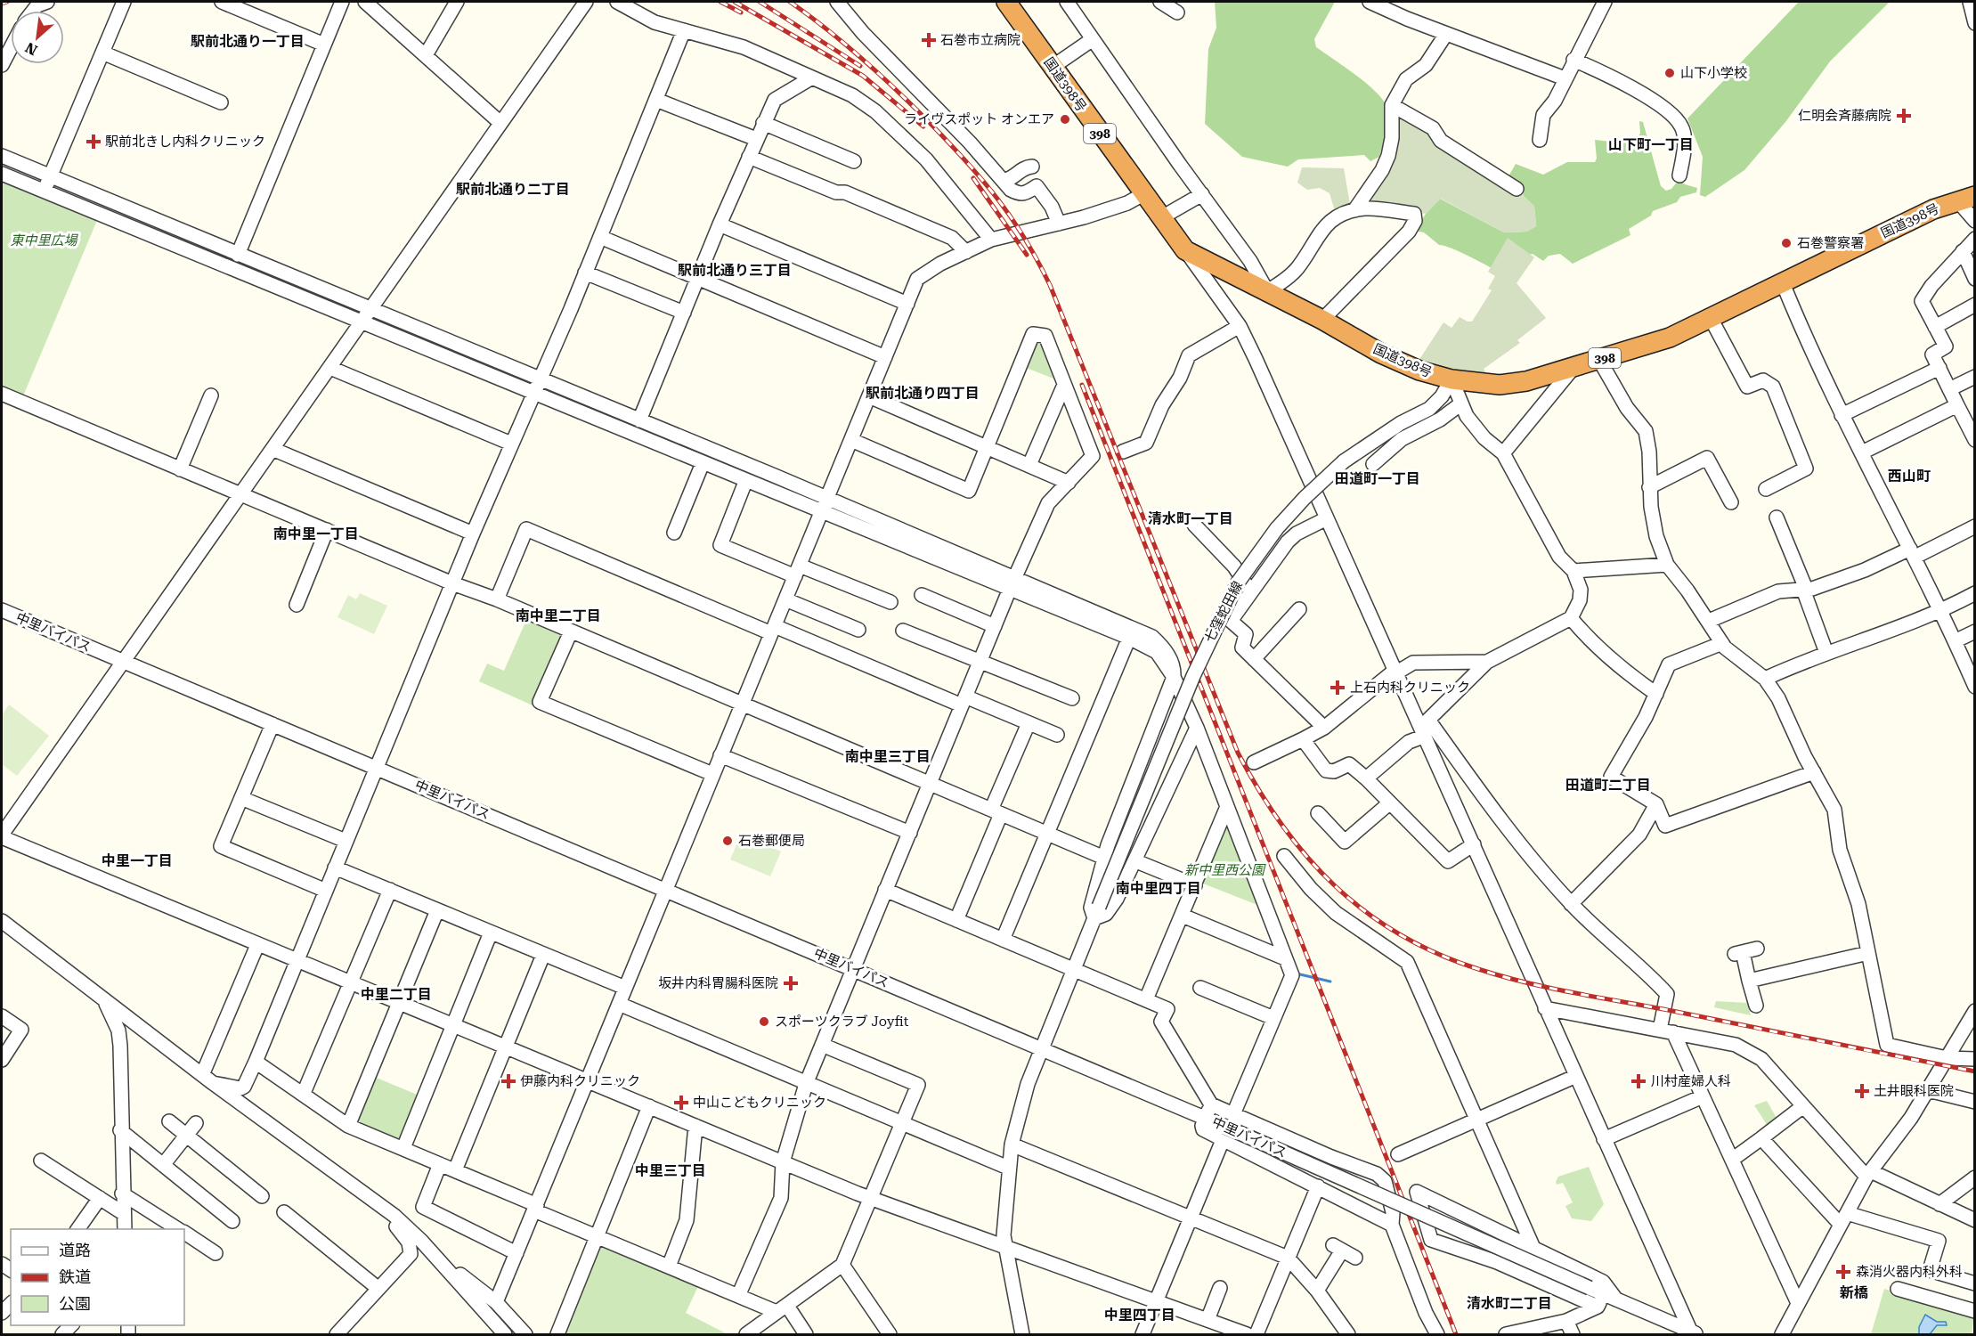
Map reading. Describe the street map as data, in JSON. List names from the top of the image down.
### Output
{
  "streets": {
    "highway": ["国道398号", "398"],
    "street": ["七窪蛇田線", "中里バイパス"]
  },
  "crossings": [
    ["国道398号", "七窪蛇田線"],
    ["七窪蛇田線", "中里バイパス"]
  ],
  "districts": [
    "駅前北通り一丁目",
    "山下町一丁目",
    "駅前北通り二丁目",
    "駅前北通り三丁目",
    "駅前北通り四丁目",
    "西山町",
    "田道町一丁目",
    "清水町一丁目",
    "南中里一丁目",
    "南中里二丁目",
    "南中里三丁目",
    "田道町二丁目",
    "中里一丁目",
    "南中里四丁目",
    "中里二丁目",
    "中里三丁目",
    "新橋",
    "清水町二丁目",
    "中里四丁目"
  ],
  "parks": ["東中里広場", "新中里西公園"],
  "places": {
    "health": [
      "石巻市立病院",
      "仁明会斉藤病院",
      "駅前北きし内科クリニック",
      "上石内科クリニック",
      "坂井内科胃腸科医院",
      "伊藤内科クリニック",
      "川村産婦人科",
      "土井眼科医院",
      "中山こどもクリニック",
      "森消火器内科外科"
    ],
    "other": [
      "山下小学校",
      "ライヴスポット オンエア",
      "石巻警察署",
      "石巻郵便局",
      "スポーツクラブ Joyfit"
    ]
  },
  "legend": ["道路", "鉄道", "公園"],
  "north": "bottom left"
}
